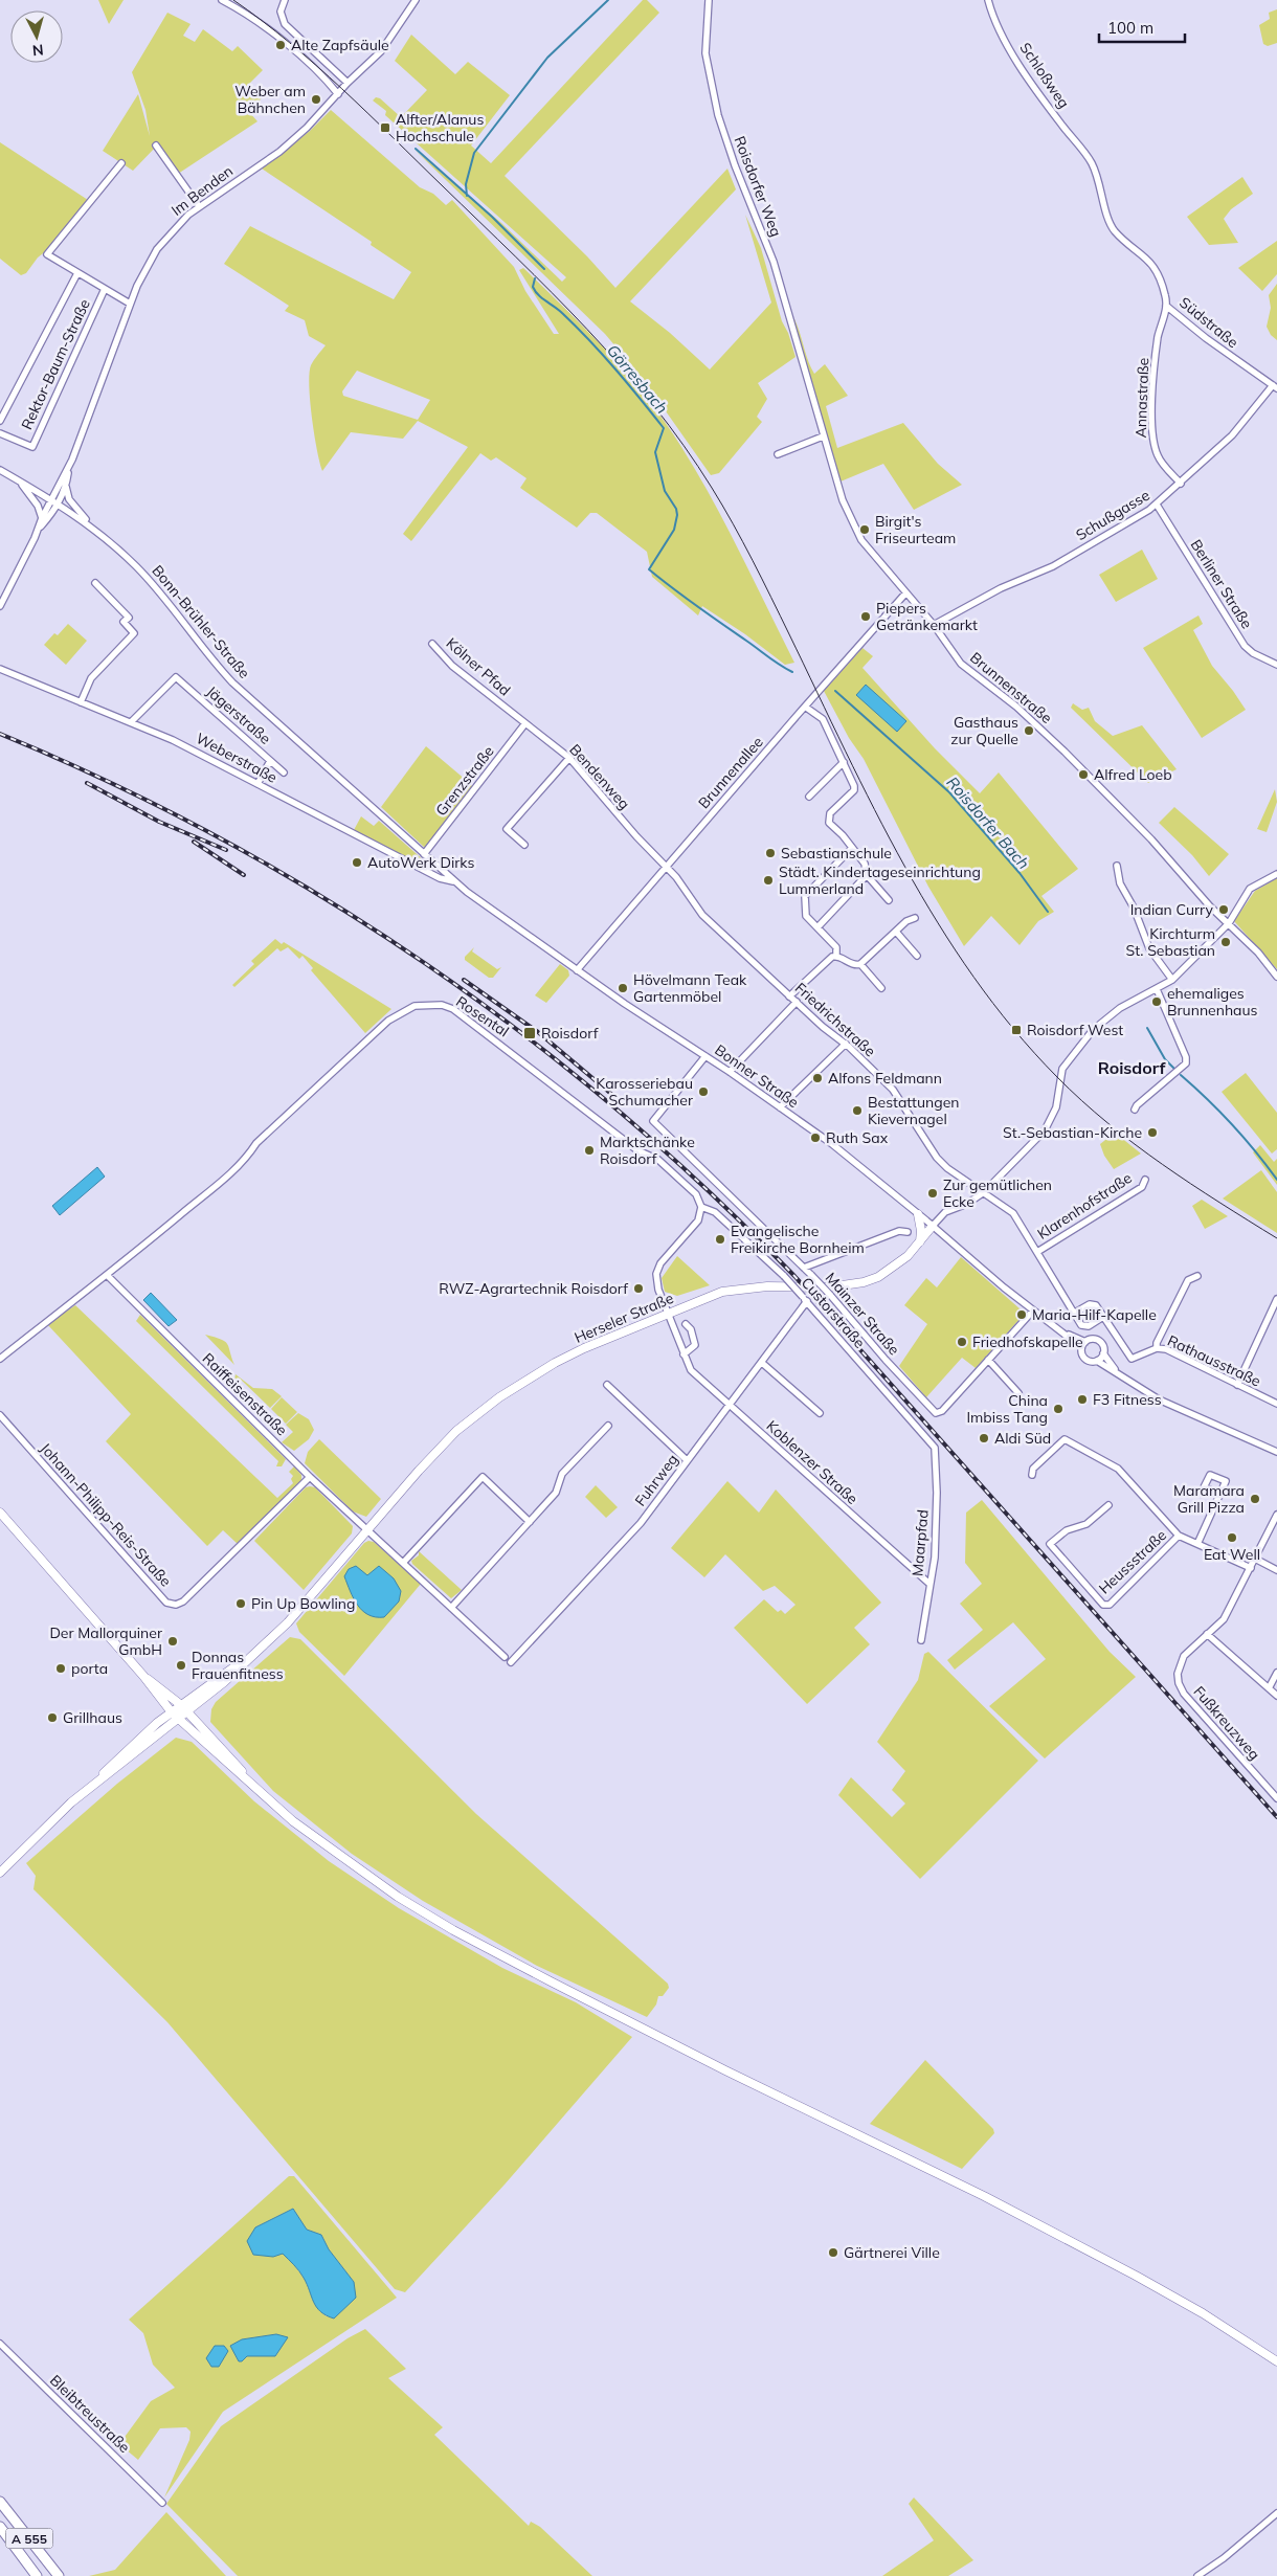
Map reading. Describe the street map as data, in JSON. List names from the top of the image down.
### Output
{
  "streets": {
    "highway": ["A 555"],
    "main road": ["Herseler Straße"],
    "street": [
      "Schloßweg",
      "Roisdorfer Weg",
      "Im Benden",
      "Südstraße",
      "Rektor-Baum-Straße",
      "Annastraße",
      "Schußgasse",
      "Berliner Straße",
      "Bonn-Brühler-Straße",
      "Kölner Pfad",
      "Brunnenstraße",
      "Jägerstraße",
      "Weberstraße",
      "Brunnenallee",
      "Bendenweg",
      "Grenzstraße",
      "Rosental",
      "Friedrichstraße",
      "Bonner Straße",
      "Klarenhofstraße",
      "Custorstraße",
      "Mainzer Straße",
      "Rathausstraße",
      "Raiffeisenstraße",
      "Koblenzer Straße",
      "Fuhrweg",
      "Johann-Philipp-Reis-Straße",
      "Maarpfad",
      "Heussstraße",
      "Fußkreuzweg",
      "Bleibtreustraße"
    ]
  },
  "crossings": [
    ["Schloßweg", "Südstraße"],
    ["Roisdorfer Weg", "Brunnenstraße"],
    ["Im Benden", "Bonn-Brühler-Straße"],
    ["Südstraße", "Annastraße"],
    ["Südstraße", "Schußgasse"],
    ["Annastraße", "Schußgasse"],
    ["Schußgasse", "Berliner Straße"],
    ["Schußgasse", "Brunnenstraße"],
    ["Bonn-Brühler-Straße", "Grenzstraße"],
    ["Bonn-Brühler-Straße", "Bonner Straße"],
    ["Kölner Pfad", "Bendenweg"],
    ["Brunnenstraße", "Brunnenallee"],
    ["Jägerstraße", "Weberstraße"],
    ["Weberstraße", "Bonner Straße"],
    ["Brunnenallee", "Bendenweg"],
    ["Brunnenallee", "Friedrichstraße"],
    ["Brunnenallee", "Bonner Straße"],
    ["Bendenweg", "Grenzstraße"],
    ["Bendenweg", "Friedrichstraße"],
    ["Grenzstraße", "Bonner Straße"],
    ["Rosental", "Custorstraße"],
    ["Rosental", "Raiffeisenstraße"],
    ["Bonner Straße", "Mainzer Straße"],
    ["Bonner Straße", "Herseler Straße"],
    ["Custorstraße", "Fuhrweg"],
    ["Custorstraße", "Maarpfad"],
    ["Herseler Straße", "Raiffeisenstraße"],
    ["Herseler Straße", "Koblenzer Straße"],
    ["Raiffeisenstraße", "Johann-Philipp-Reis-Straße"],
    ["Koblenzer Straße", "Fuhrweg"],
    ["Koblenzer Straße", "Maarpfad"]
  ],
  "districts": ["Roisdorf"],
  "water": ["Görresbach", "Roisdorfer Bach"],
  "places": {
    "other": [
      "Alte Zapfsäule",
      "Weber am Bähnchen",
      "Birgit's Friseurteam",
      "Piepers Getränkemarkt",
      "Gasthaus zur Quelle",
      "Alfred Loeb",
      "Sebastianschule",
      "AutoWerk Dirks",
      "Städt. Kindertageseinrichtung Lummerland",
      "Indian Curry",
      "Kirchturm St. Sebastian",
      "Hövelmann Teak Gartenmöbel",
      "ehemaliges Brunnenhaus",
      "Alfons Feldmann",
      "Karosseriebau Schumacher",
      "Bestattungen Kievernagel",
      "St.-Sebastian-Kirche",
      "Ruth Sax",
      "Marktschänke Roisdorf",
      "Zur gemütlichen Ecke",
      "Evangelische Freikirche Bornheim",
      "RWZ-Agrartechnik Roisdorf",
      "Maria-Hilf-Kapelle",
      "Friedhofskapelle",
      "F3 Fitness",
      "China Imbiss Tang",
      "Aldi Süd",
      "Maramara Grill Pizza",
      "Eat Well",
      "Pin Up Bowling",
      "Der Mallorquiner GmbH",
      "Donnas Frauenfitness",
      "porta",
      "Grillhaus",
      "Gärtnerei Ville"
    ],
    "transit": ["Alfter/Alanus Hochschule", "Roisdorf West", "Roisdorf"]
  },
  "scale_bar": "100 m",
  "north": "bottom"
}
